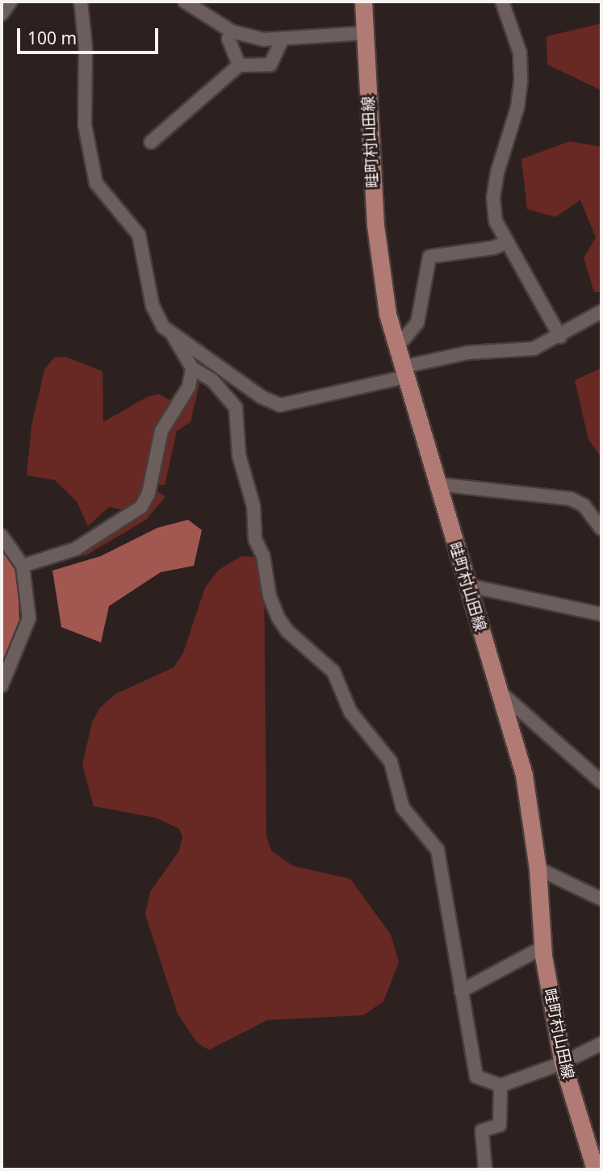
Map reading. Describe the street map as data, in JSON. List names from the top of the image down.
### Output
{
  "streets": {
    "main road": ["畦町村山田線"]
  },
  "scale_bar": "100 m"
}
